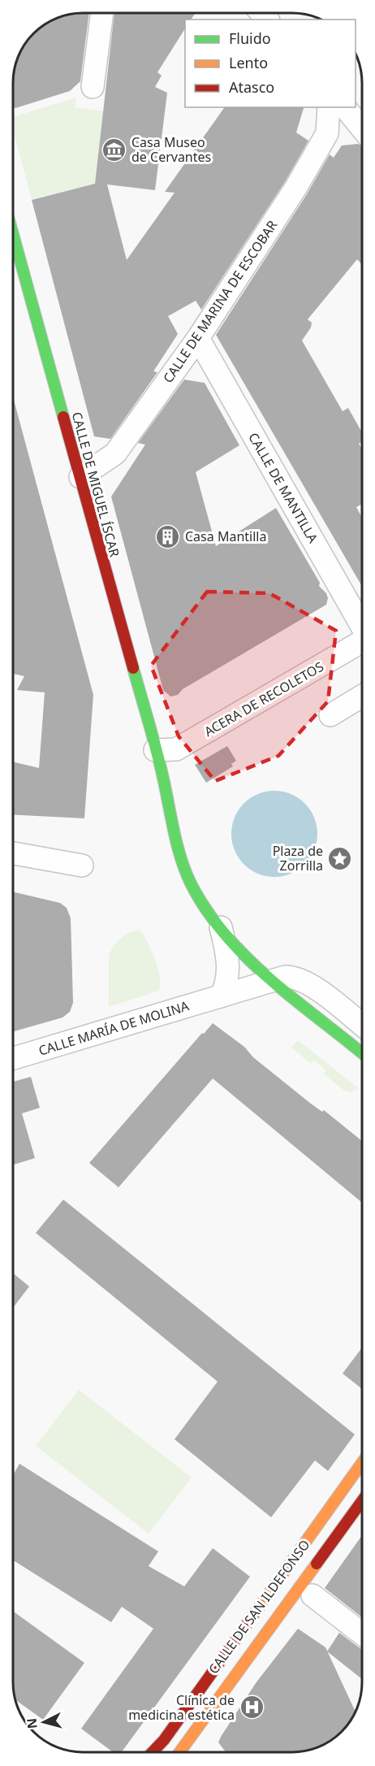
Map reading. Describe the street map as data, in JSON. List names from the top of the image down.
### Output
{
  "streets": {
    "street": [
      "CALLE DE MARINA DE ESCOBAR",
      "CALLE DE MIGUEL ÍSCAR",
      "CALLE DE MANTILLA",
      "ACERA DE RECOLETOS",
      "CALLE MARÍA DE MOLINA",
      "CALLE DE SAN ILDEFONSO"
    ]
  },
  "crossings": [
    ["CALLE DE MARINA DE ESCOBAR", "CALLE DE MIGUEL ÍSCAR"],
    ["CALLE DE MARINA DE ESCOBAR", "CALLE DE MANTILLA"],
    ["CALLE DE MIGUEL ÍSCAR", "ACERA DE RECOLETOS"]
  ],
  "places": {
    "museum": ["Casa Museo de Cervantes"],
    "building": ["Casa Mantilla"],
    "place": ["Plaza de Zorrilla"],
    "hospital": ["Clínica de medicina estética"]
  },
  "legend": ["Fluido", "Lento", "Atasco"],
  "north": "left"
}
